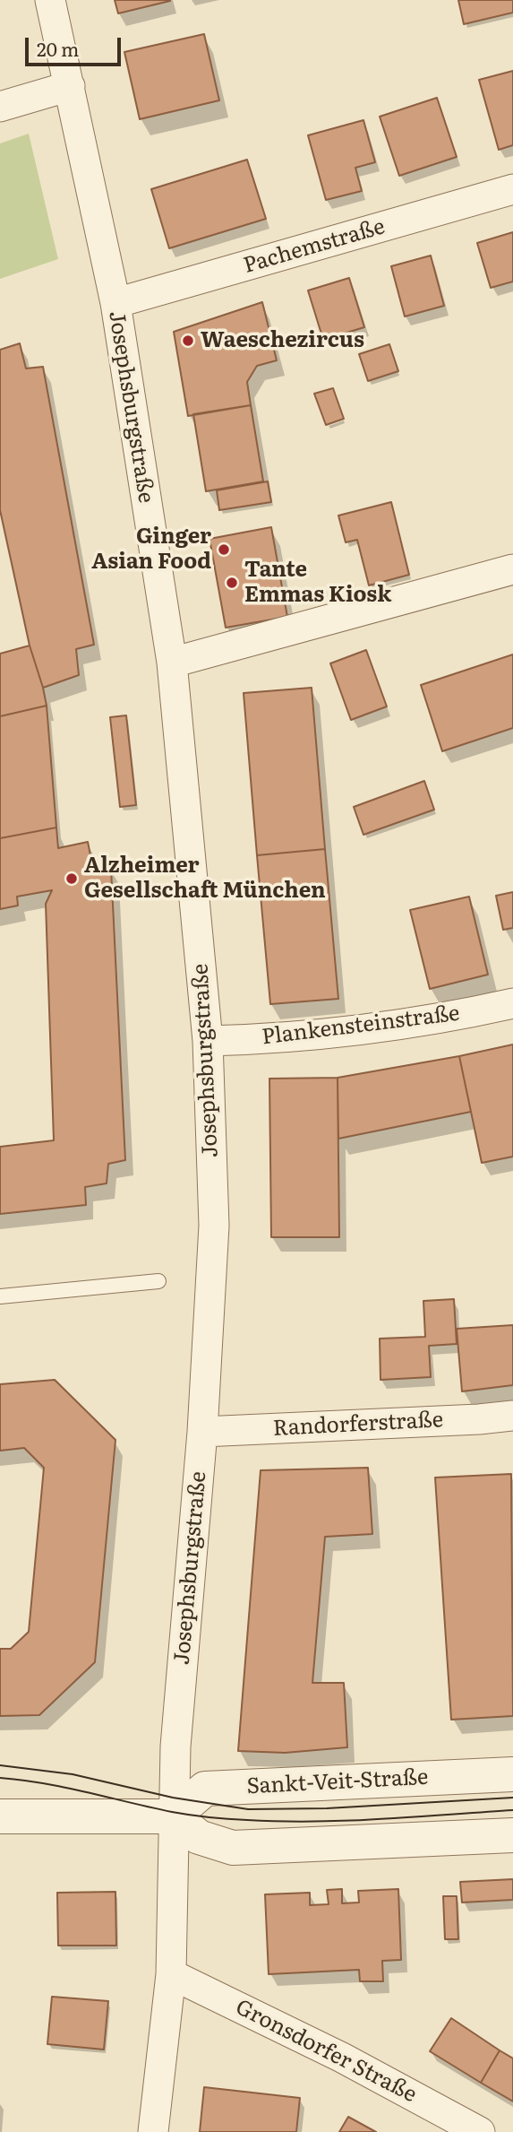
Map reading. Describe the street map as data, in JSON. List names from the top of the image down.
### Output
{
  "streets": {
    "street": [
      "Pachemstraße",
      "Josephsburgstraße",
      "Plankensteinstraße",
      "Randorferstraße",
      "Sankt-Veit-Straße",
      "Gronsdorfer Straße"
    ]
  },
  "crossings": [
    ["Pachemstraße", "Josephsburgstraße"],
    ["Josephsburgstraße", "Plankensteinstraße"],
    ["Josephsburgstraße", "Randorferstraße"],
    ["Josephsburgstraße", "Sankt-Veit-Straße"],
    ["Josephsburgstraße", "Gronsdorfer Straße"]
  ],
  "places": [
    "Waeschezircus",
    "Ginger Asian Food",
    "Tante Emmas Kiosk",
    "Alzheimer Gesellschaft München"
  ],
  "scale_bar": "20 m"
}
